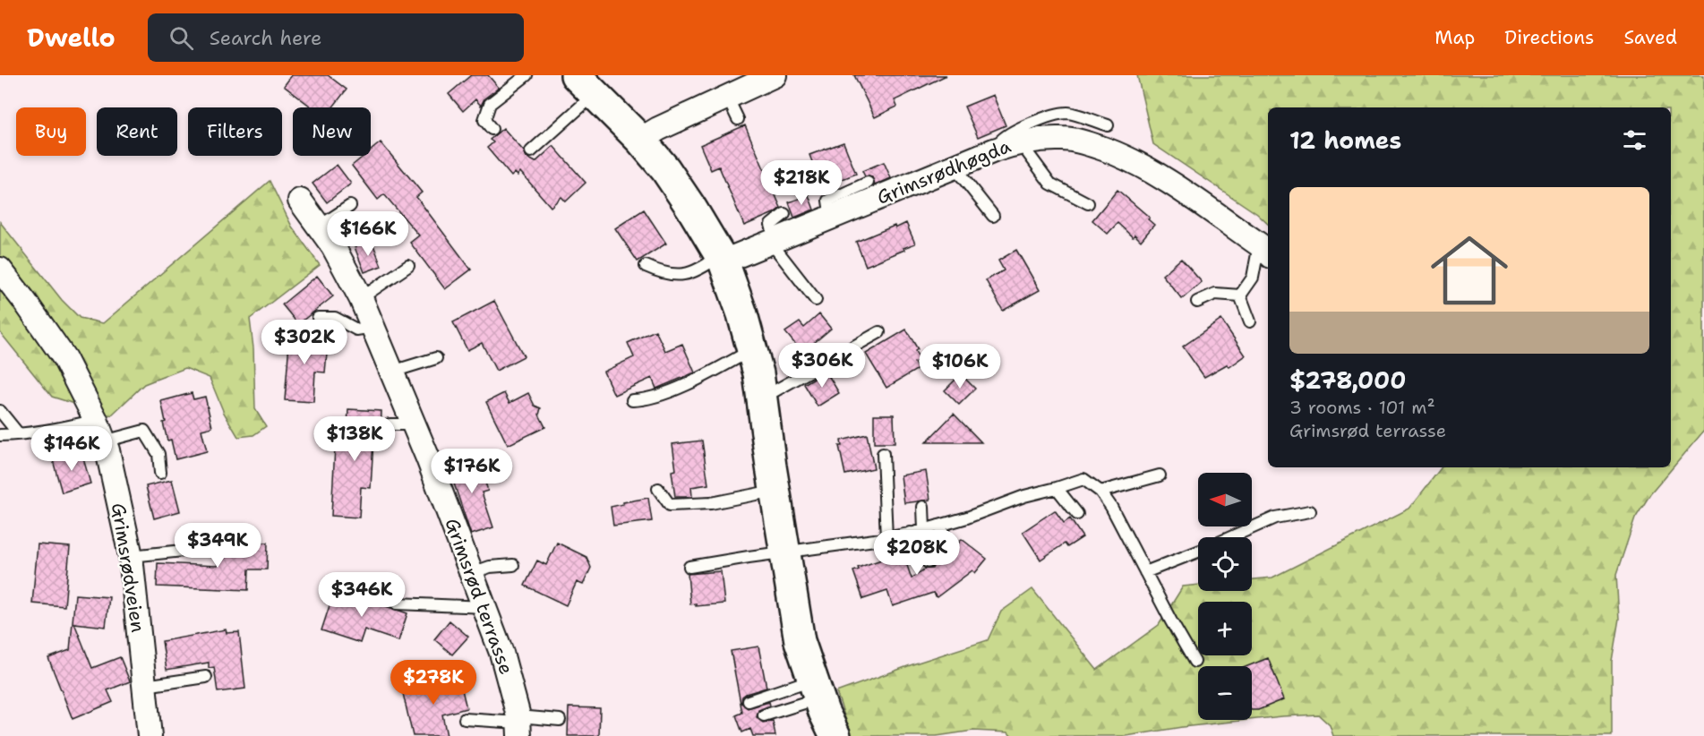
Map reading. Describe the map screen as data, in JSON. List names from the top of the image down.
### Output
{
  "streets": {
    "street": ["Grimsrødhøgda", "Grimsrødveien", "Grimsrød terrasse"]
  },
  "north": "left",
  "page": {
    "header": "Dwello",
    "search": "Search here",
    "nav": ["Map", "Directions", "Saved"],
    "chip": [
      "Buy",
      "Rent",
      "Filters",
      "New"
    ],
    "heading": "12 homes",
    "price": [
      "$218K",
      "$166K",
      "$302K",
      "$306K",
      "$106K",
      "$138K",
      "$146K",
      "$176K",
      "$349K",
      "$208K",
      "$346K",
      "$278K"
    ],
    "list": [
      {
        "name": "$278,000",
        "note": "3 rooms · 101 m² · Grimsrød terrasse"
      }
    ],
    "map_buttons": ["+", "−"]
  }
}
